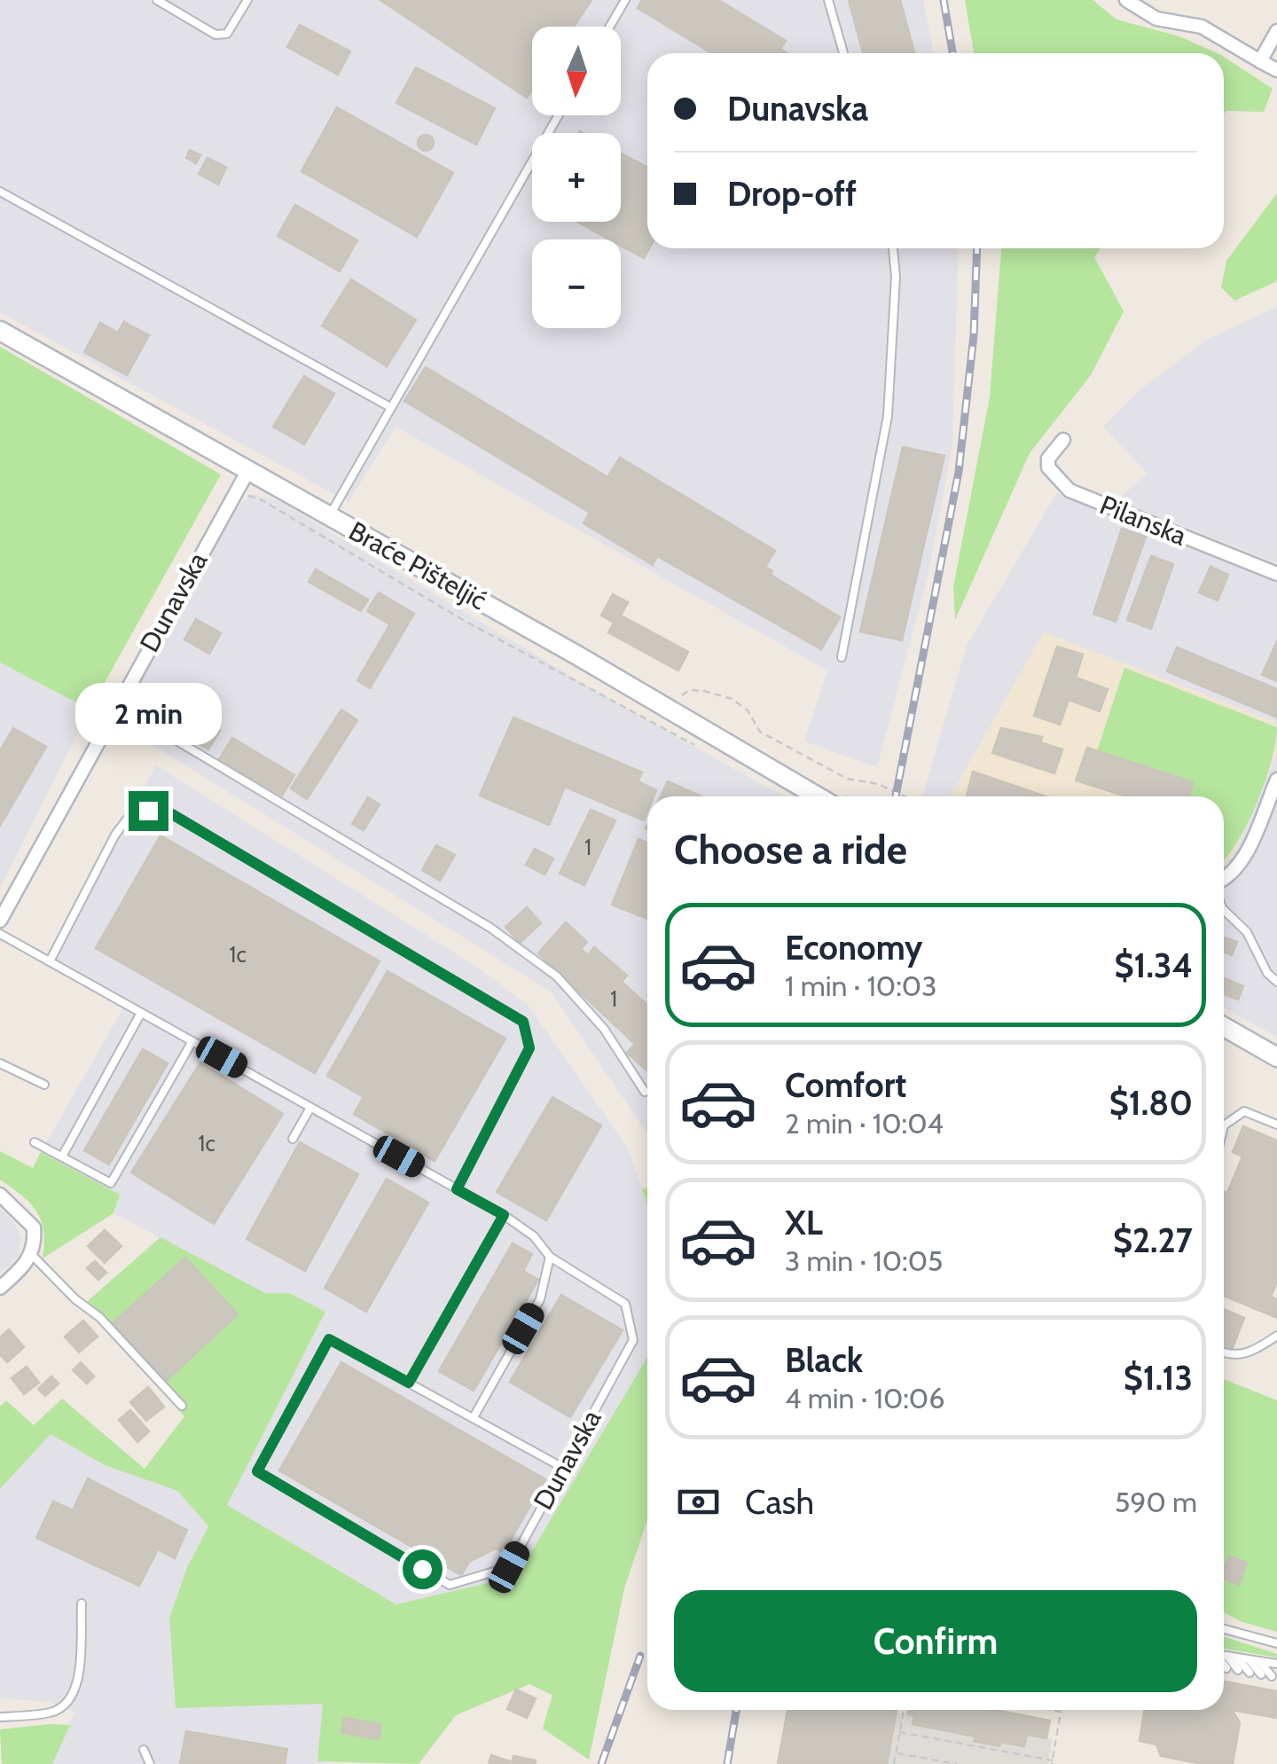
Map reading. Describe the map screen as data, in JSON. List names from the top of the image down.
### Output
{
  "streets": {
    "street": ["Pilanska", "Braće Pišteljić", "Dunavska"]
  },
  "crossings": [
    ["Braće Pišteljić", "Dunavska"]
  ],
  "house_numbers": [
    "1",
    "1c",
    "1",
    "1c"
  ],
  "north": "bottom",
  "page": {
    "map_buttons": ["+", "−"],
    "banner": ["Dunavska", "Drop-off"],
    "bubble": "2 min",
    "heading": "Choose a ride",
    "list": [
      {
        "name": "Economy",
        "note": "1 min · 10:03",
        "value": "$1.34"
      },
      {
        "name": "Comfort",
        "note": "2 min · 10:04",
        "value": "$1.80"
      },
      {
        "name": "XL",
        "note": "3 min · 10:05",
        "value": "$2.27"
      },
      {
        "name": "Black",
        "note": "4 min · 10:06",
        "value": "$1.13"
      }
    ],
    "pay": ["Cash", "590 m"],
    "buttons": "Confirm"
  }
}
